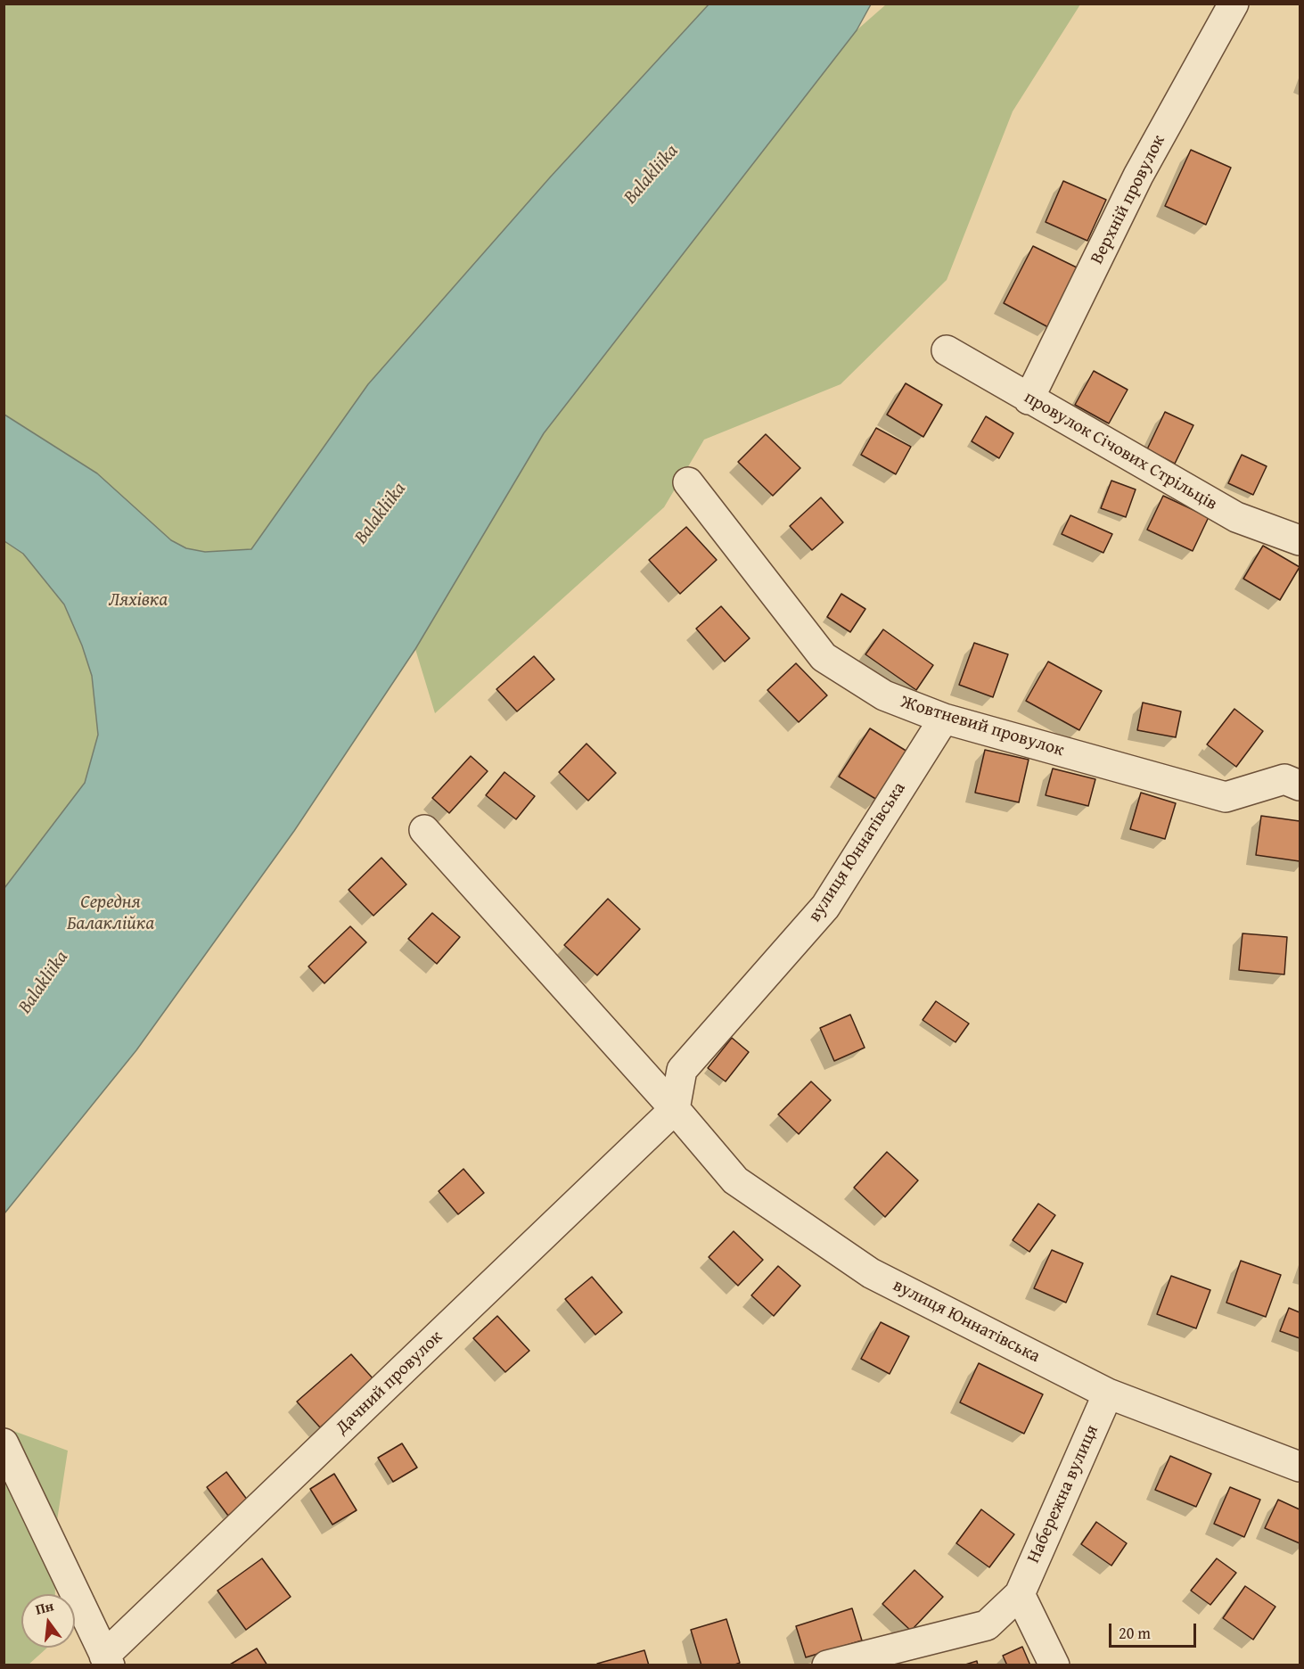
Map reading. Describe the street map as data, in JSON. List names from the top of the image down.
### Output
{
  "streets": {
    "street": [
      "Верхній провулок",
      "провулок Січових Стрільців",
      "Жовтневий провулок",
      "вулиця Юннатівська",
      "Дачний провулок",
      "Набережна вулиця"
    ]
  },
  "crossings": [
    ["Верхній провулок", "провулок Січових Стрільців"],
    ["Жовтневий провулок", "вулиця Юннатівська"],
    ["вулиця Юннатівська", "Дачний провулок"],
    ["вулиця Юннатівська", "Набережна вулиця"]
  ],
  "water": ["Balakliika", "Ляхівка", "Середня Балаклійка"],
  "scale_bar": "20 m",
  "north": "top"
}
